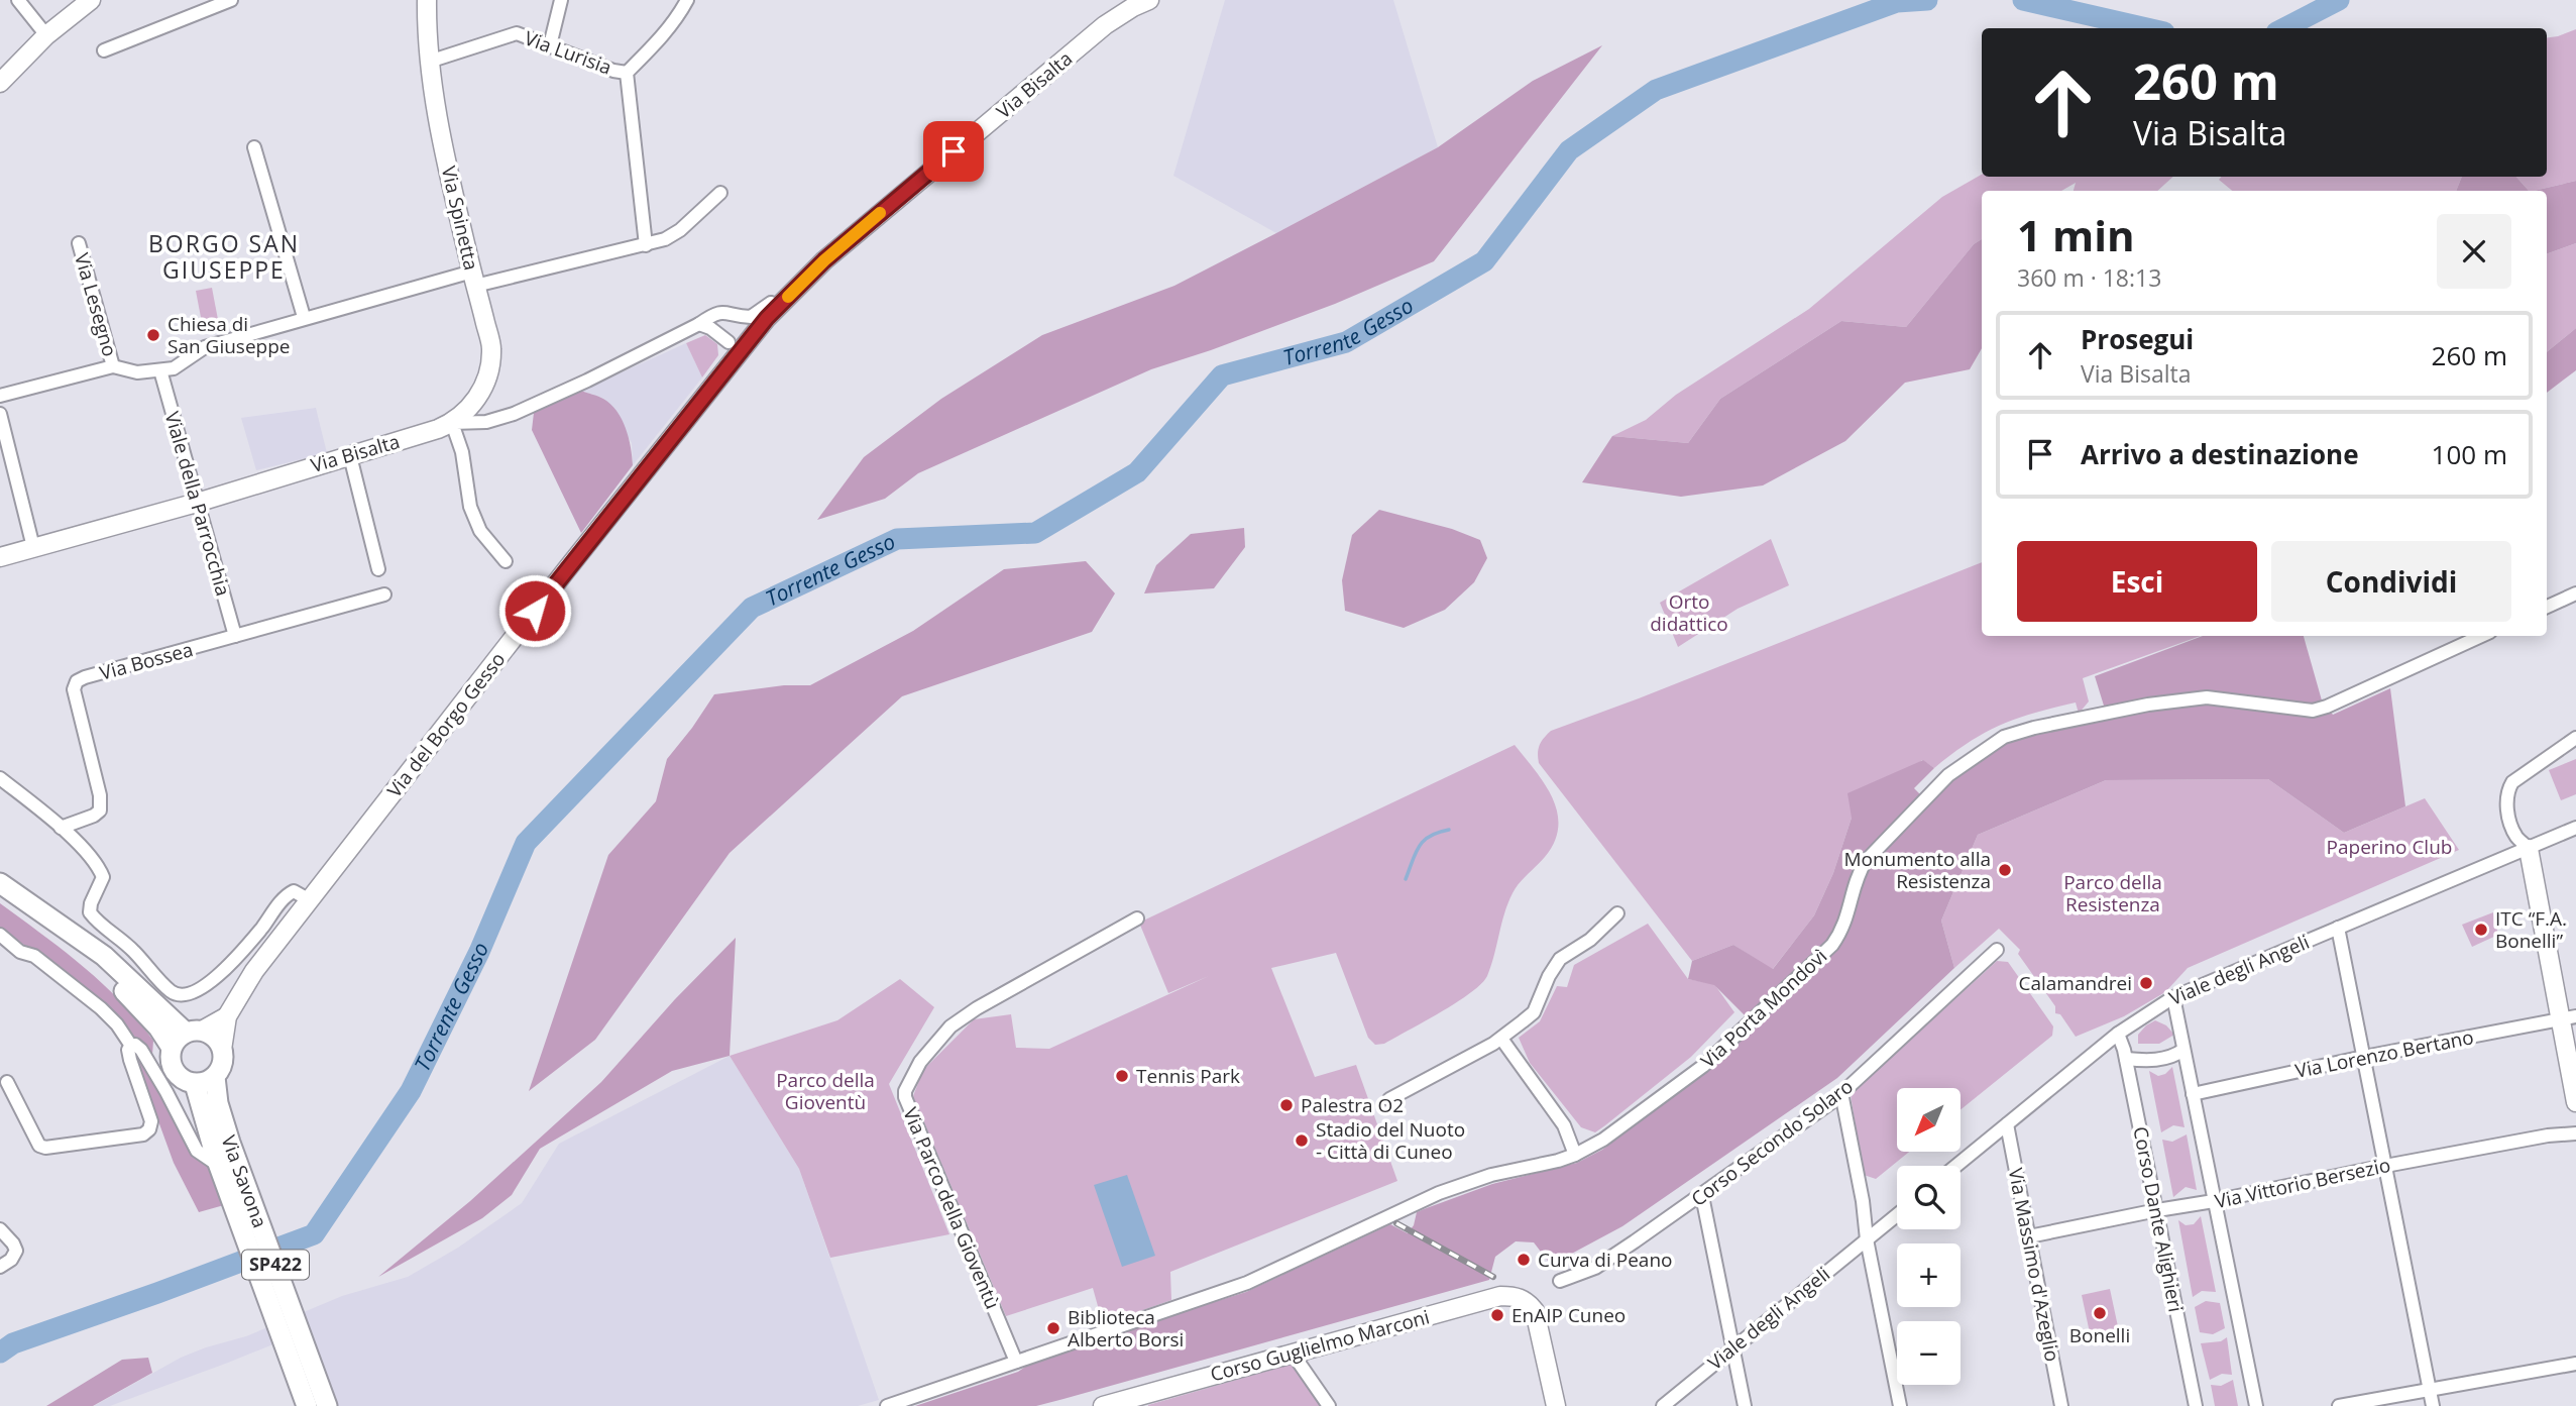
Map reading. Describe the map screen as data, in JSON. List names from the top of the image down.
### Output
{
  "streets": {
    "main road": ["Via Savona", "SP422"],
    "street": [
      "Via Lurisia",
      "Via Bisalta",
      "Via Spinetta",
      "Via Lesegno",
      "Viale della Parrocchia",
      "Via Bossea",
      "Via del Borgo Gesso",
      "Viale degli Angeli",
      "Via Porta Mondovì",
      "Via Lorenzo Bertano",
      "Corso Secondo Solaro",
      "Via Vittorio Bersezio",
      "Via Parco della Gioventù",
      "Corso Dante Alighieri",
      "Via Massimo d'Azeglio",
      "Corso Guglielmo Marconi"
    ]
  },
  "crossings": [
    ["Via Lurisia", "Via Spinetta"],
    ["Via Bisalta", "Via Spinetta"],
    ["Via Bisalta", "Viale della Parrocchia"],
    ["Via Bisalta", "Via del Borgo Gesso"],
    ["Viale della Parrocchia", "Via Bossea"],
    ["Via del Borgo Gesso", "Via Savona"],
    ["Viale degli Angeli", "Corso Dante Alighieri"],
    ["Viale degli Angeli", "Via Massimo d'Azeglio"],
    ["Via Porta Mondovì", "Via Parco della Gioventù"],
    ["Via Vittorio Bersezio", "Corso Dante Alighieri"],
    ["Via Vittorio Bersezio", "Via Massimo d'Azeglio"]
  ],
  "districts": ["BORGO SAN GIUSEPPE"],
  "water": ["Torrente Gesso"],
  "parks": [
    "Orto didattico",
    "Paperino Club",
    "Parco della Resistenza",
    "Parco della Gioventù"
  ],
  "places": [
    "Chiesa di San Giuseppe",
    "Monumento alla Resistenza",
    "ITC “F.A. Bonelli”",
    "Calamandrei",
    "Tennis Park",
    "Palestra O2",
    "Stadio del Nuoto - Città di Cuneo",
    "Curva di Peano",
    "Bonelli",
    "EnAIP Cuneo",
    "Biblioteca Alberto Borsi"
  ],
  "north": "bottom left",
  "page": {
    "turn": ["260 m", "Via Bisalta"],
    "heading": ["1 min", "360 m · 18:13"],
    "list": [
      {
        "name": "Prosegui",
        "note": "Via Bisalta",
        "value": "260 m"
      },
      {
        "name": "Arrivo a destinazione",
        "value": "100 m"
      }
    ],
    "buttons": ["Esci", "Condividi"],
    "map_buttons": ["+", "−"]
  }
}
